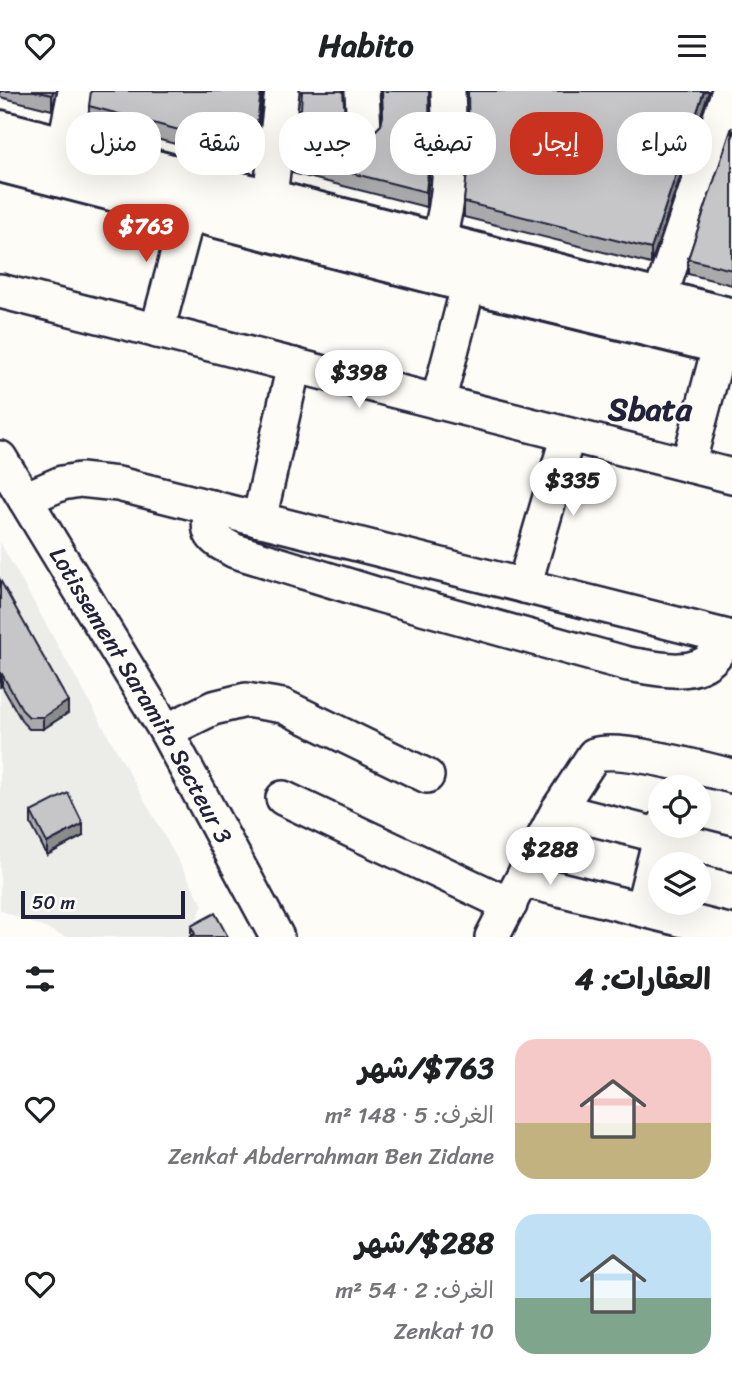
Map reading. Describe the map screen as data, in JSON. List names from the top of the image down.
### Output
{
  "streets": {
    "street": ["Lotissement Saramito Secteur 3"]
  },
  "districts": ["Sbata"],
  "scale_bar": "50 m",
  "page": {
    "header": "Habito",
    "chip": [
      "شراء",
      "إيجار",
      "تصفية",
      "جديد",
      "شقة",
      "منزل"
    ],
    "price": [
      "$763",
      "$398",
      "$335",
      "$288"
    ],
    "scale": "50 m",
    "heading": "العقارات: 4",
    "list": [
      {
        "name": "$763/شهر",
        "note": "الغرف: 5 · 148 m² · Zenkat Abderrahman Ben Zidane"
      },
      {
        "name": "$288/شهر",
        "note": "الغرف: 2 · 54 m² · Zenkat 10"
      }
    ]
  }
}
